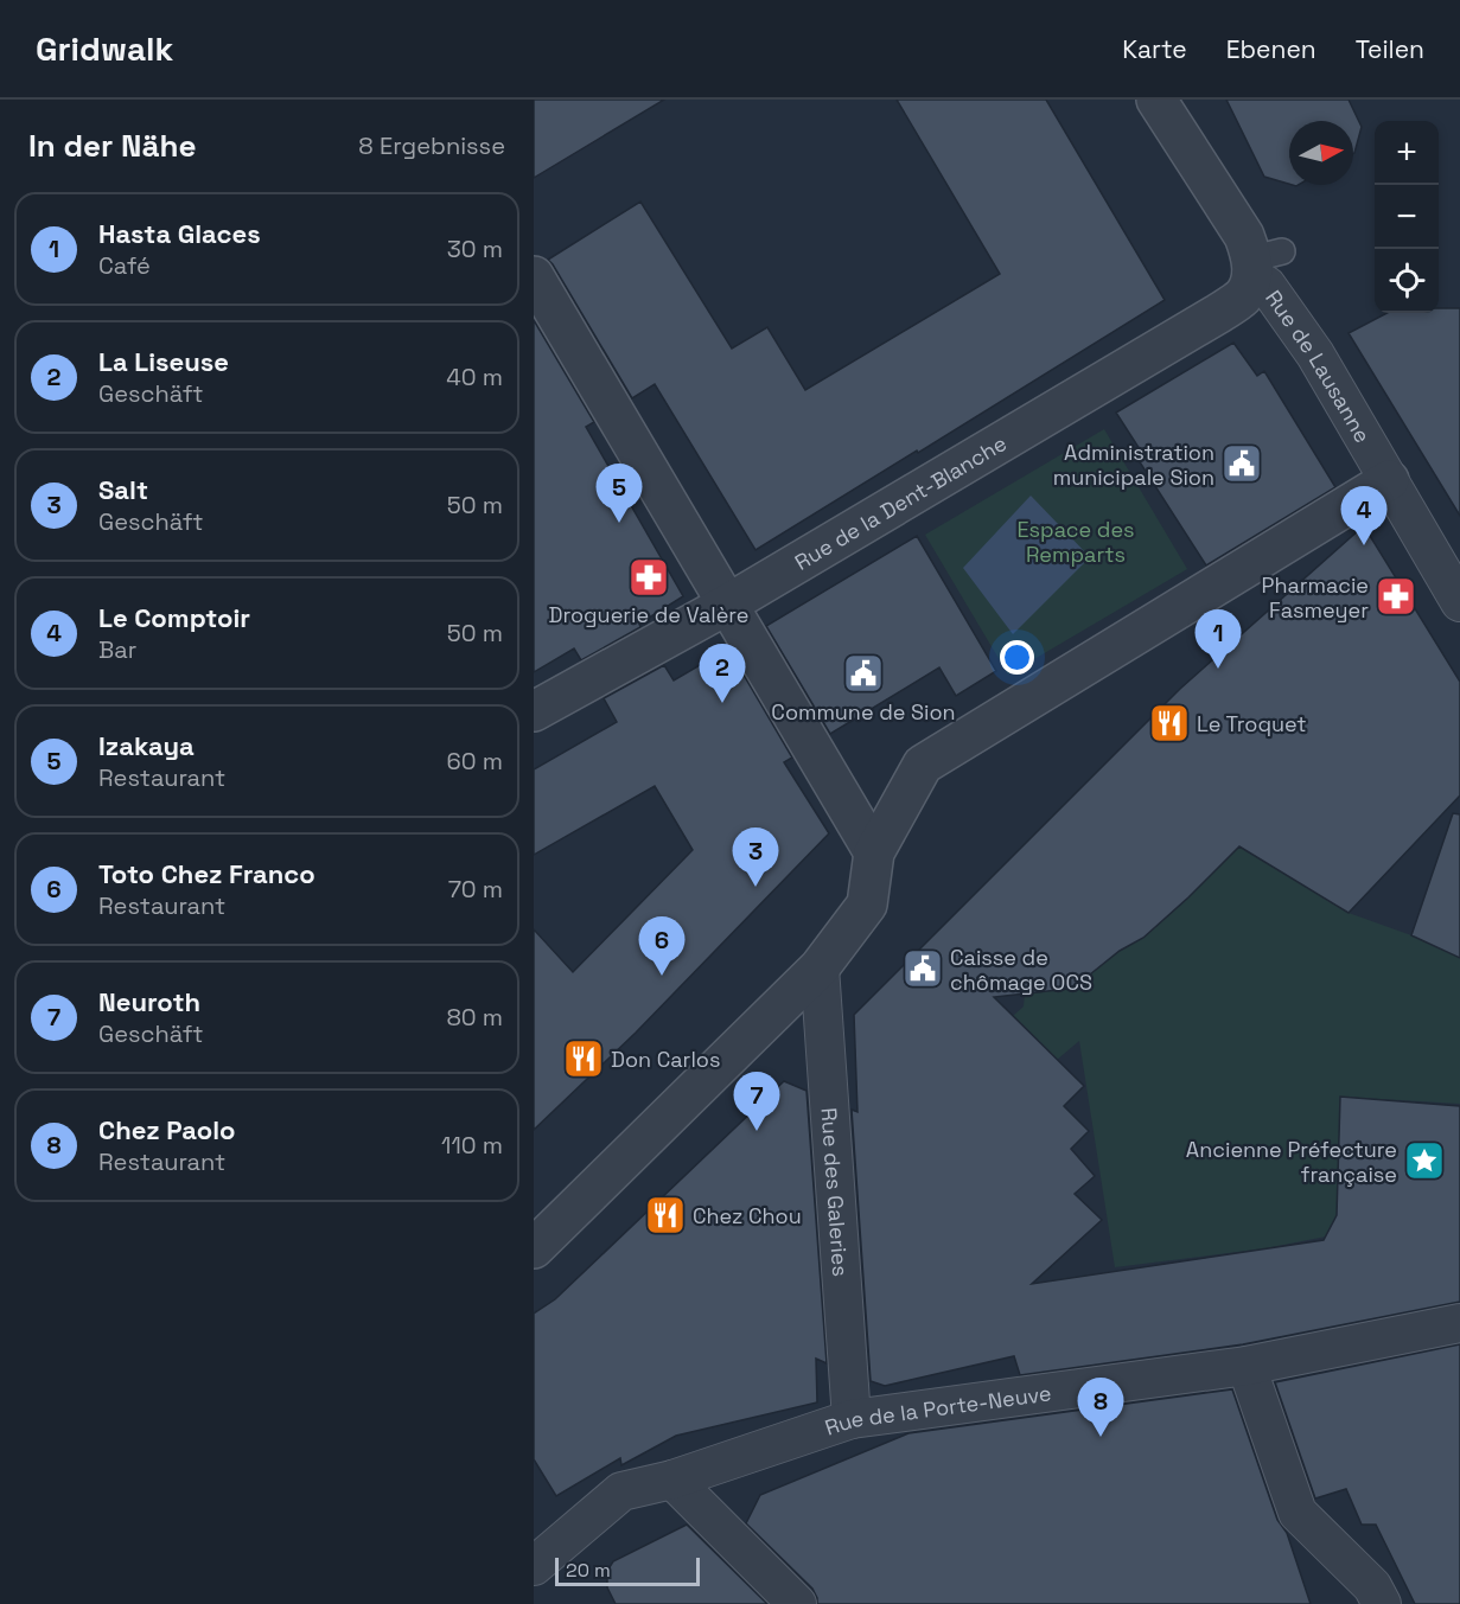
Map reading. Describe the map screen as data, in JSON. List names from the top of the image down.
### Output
{
  "streets": {
    "street": [
      "Rue de Lausanne",
      "Rue de la Dent-Blanche",
      "Rue des Galeries",
      "Rue de la Porte-Neuve"
    ]
  },
  "crossings": [
    ["Rue de Lausanne", "Rue de la Dent-Blanche"],
    ["Rue des Galeries", "Rue de la Porte-Neuve"]
  ],
  "parks": ["Espace des Remparts"],
  "places": {
    "public building": ["Administration municipale Sion", "Commune de Sion", "Caisse de chômage OCS"],
    "pharmacy": ["Droguerie de Valère", "Pharmacie Fasmeyer"],
    "restaurant": ["Le Troquet", "Don Carlos", "Chez Chou"],
    "place": ["Ancienne Préfecture française"]
  },
  "scale_bar": "20 m",
  "north": "right",
  "page": {
    "header": "Gridwalk",
    "nav": ["Karte", "Ebenen", "Teilen"],
    "heading": ["In der Nähe", "8 Ergebnisse"],
    "map_buttons": ["+", "−"],
    "list": [
      {
        "mark": "1",
        "name": "Hasta Glaces",
        "note": "Café",
        "value": "30 m"
      },
      {
        "mark": "2",
        "name": "La Liseuse",
        "note": "Geschäft",
        "value": "40 m"
      },
      {
        "mark": "3",
        "name": "Salt",
        "note": "Geschäft",
        "value": "50 m"
      },
      {
        "mark": "4",
        "name": "Le Comptoir",
        "note": "Bar",
        "value": "50 m"
      },
      {
        "mark": "5",
        "name": "Izakaya",
        "note": "Restaurant",
        "value": "60 m"
      },
      {
        "mark": "6",
        "name": "Toto Chez Franco",
        "note": "Restaurant",
        "value": "70 m"
      },
      {
        "mark": "7",
        "name": "Neuroth",
        "note": "Geschäft",
        "value": "80 m"
      },
      {
        "mark": "8",
        "name": "Chez Paolo",
        "note": "Restaurant",
        "value": "110 m"
      }
    ],
    "pins": [
      "5",
      "4",
      "1",
      "2",
      "3",
      "6",
      "7",
      "8"
    ],
    "scale": "20 m"
  }
}
